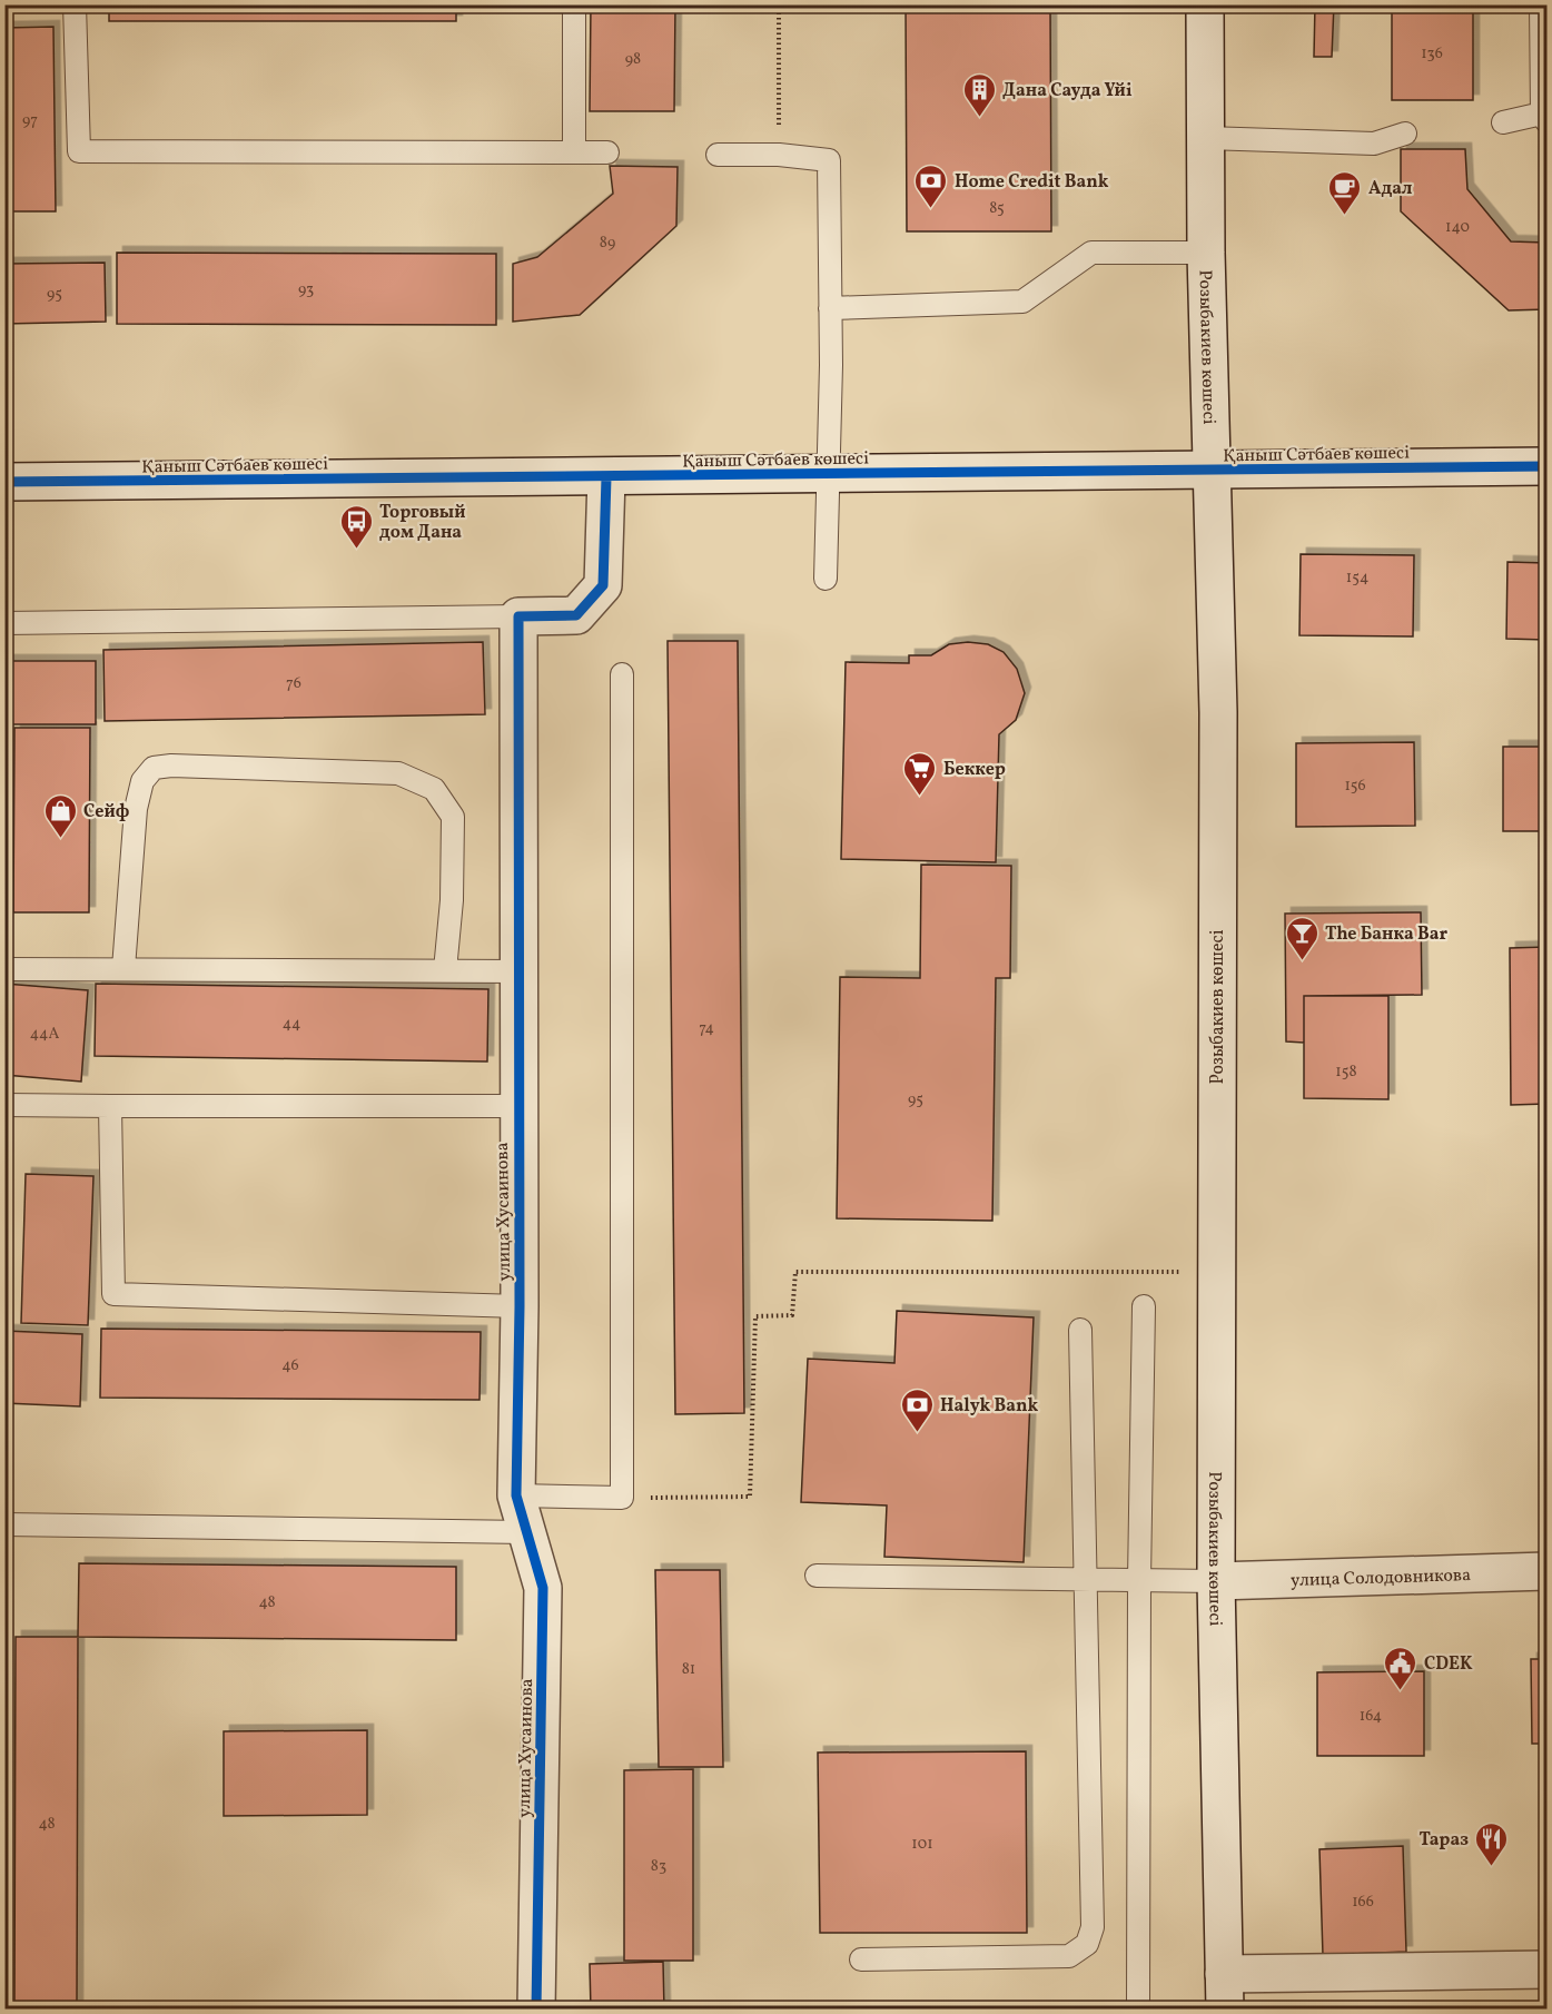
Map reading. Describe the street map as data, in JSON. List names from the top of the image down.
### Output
{
  "streets": {
    "main road": [
      "Розыбакиев көшесі",
      "Қаныш Сәтбаев көшесі",
      "улица Хусаинова",
      "улица Солодовникова"
    ]
  },
  "crossings": [
    ["Розыбакиев көшесі", "Қаныш Сәтбаев көшесі"],
    ["Розыбакиев көшесі", "улица Солодовникова"]
  ],
  "places": {
    "building": ["Дана Сауда Үйі"],
    "bank": ["Home Credit Bank", "Halyk Bank"],
    "cafe": ["Адал"],
    "bus stop": ["Торговый дом Дана"],
    "supermarket": ["Беккер"],
    "shop": ["Сейф"],
    "bar": ["The Банка Bar"],
    "public building": ["CDEK"],
    "restaurant": ["Тараз"]
  },
  "house_numbers": [
    "136",
    "98",
    "97",
    "85",
    "140",
    "89",
    "93",
    "95",
    "154",
    "76",
    "156",
    "44",
    "74",
    "44А",
    "158",
    "95",
    "46",
    "48",
    "81",
    "164",
    "48",
    "101",
    "83",
    "166"
  ]
}
